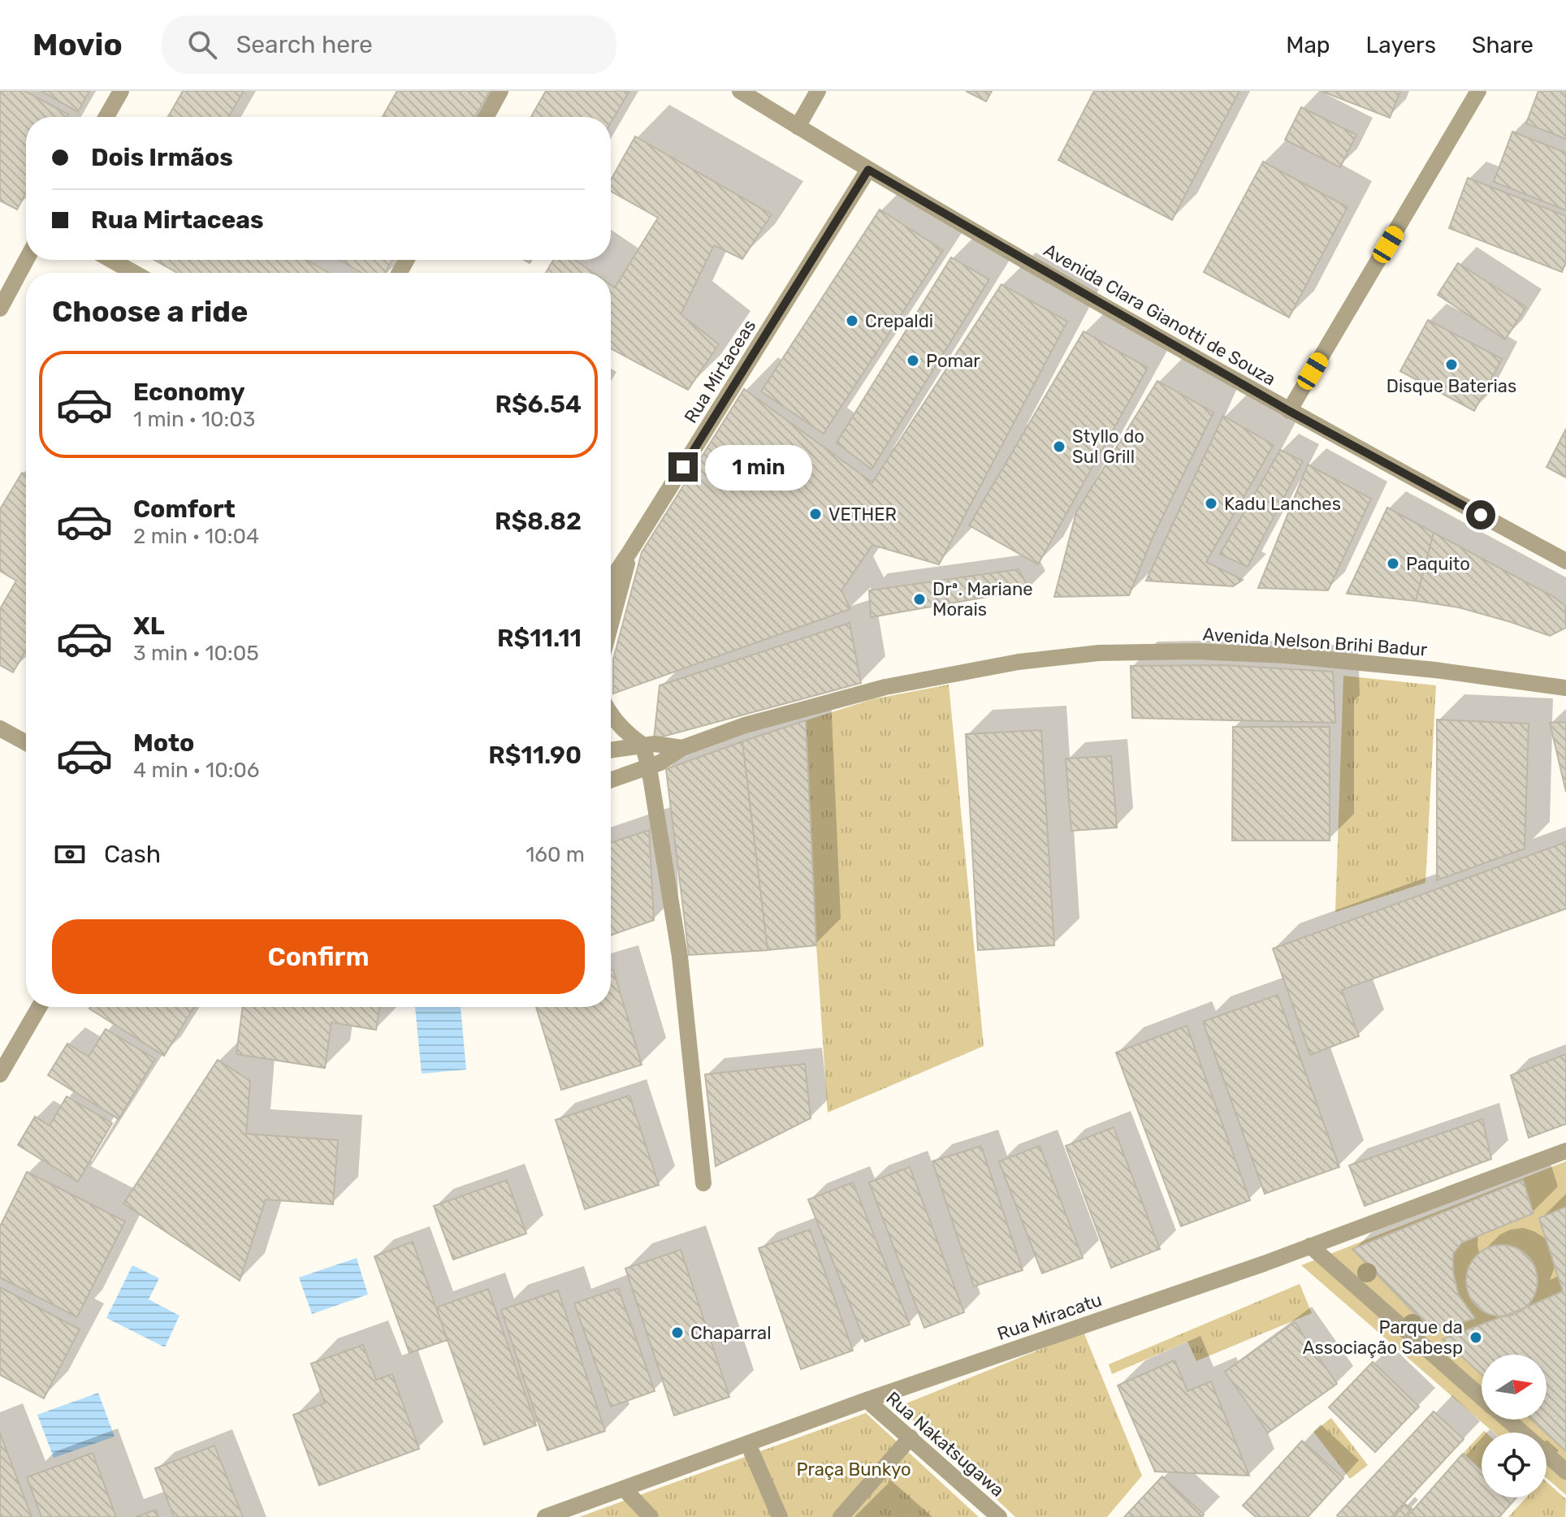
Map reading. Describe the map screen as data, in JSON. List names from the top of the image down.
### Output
{
  "streets": {
    "street": [
      "Avenida Clara Gianotti de Souza",
      "Rua Mirtaceas",
      "Avenida Nelson Brihi Badur",
      "Rua Miracatu",
      "Rua Nakatsugawa"
    ]
  },
  "crossings": [
    ["Avenida Clara Gianotti de Souza", "Rua Mirtaceas"],
    ["Rua Miracatu", "Rua Nakatsugawa"]
  ],
  "parks": ["Praça Bunkyo"],
  "places": [
    "Crepaldi",
    "Pomar",
    "Disque Baterias",
    "Styllo do Sul Grill",
    "Kadu Lanches",
    "VETHER",
    "Paquito",
    "Drª. Mariane Morais",
    "Chaparral",
    "Parque da Associação Sabesp"
  ],
  "north": "right",
  "page": {
    "header": "Movio",
    "search": "Search here",
    "nav": ["Map", "Layers", "Share"],
    "banner": ["Dois Irmãos", "Rua Mirtaceas"],
    "heading": "Choose a ride",
    "list": [
      {
        "name": "Economy",
        "note": "1 min · 10:03",
        "value": "R$6.54"
      },
      {
        "name": "Comfort",
        "note": "2 min · 10:04",
        "value": "R$8.82"
      },
      {
        "name": "XL",
        "note": "3 min · 10:05",
        "value": "R$11.11"
      },
      {
        "name": "Moto",
        "note": "4 min · 10:06",
        "value": "R$11.90"
      }
    ],
    "bubble": "1 min",
    "pay": ["Cash", "160 m"],
    "buttons": "Confirm"
  }
}
